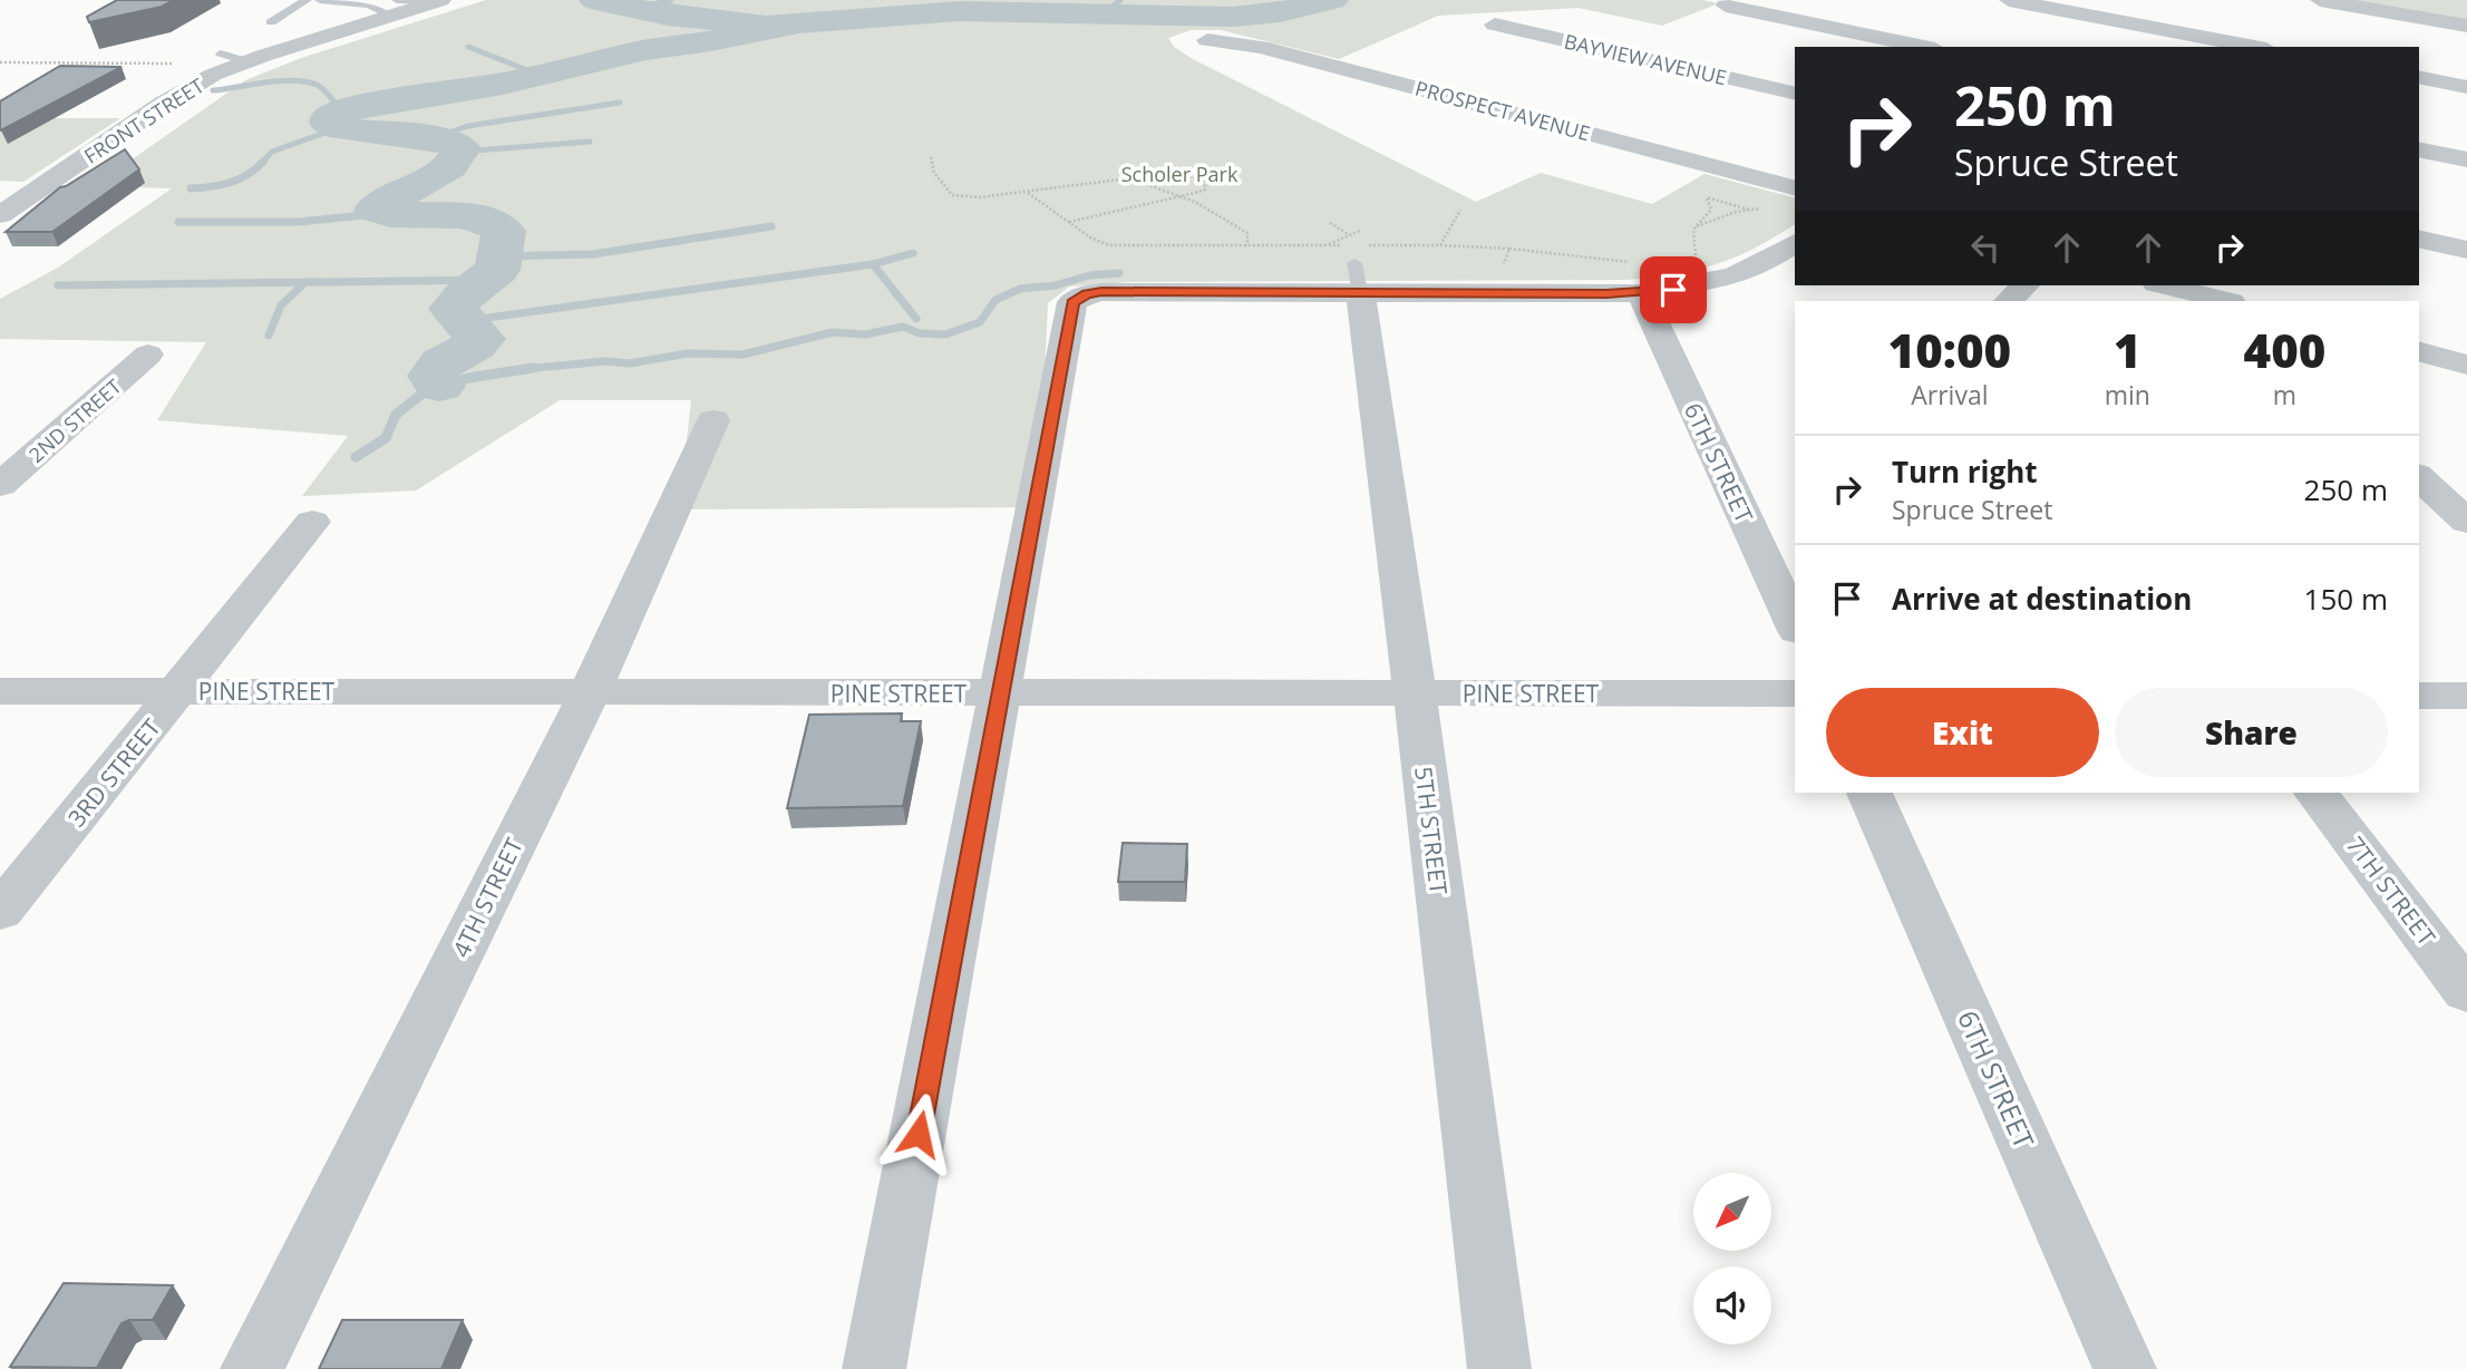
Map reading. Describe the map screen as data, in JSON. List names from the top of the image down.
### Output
{
  "streets": {
    "street": [
      "BAYVIEW AVENUE",
      "PROSPECT AVENUE",
      "FRONT STREET",
      "2ND STREET",
      "6TH STREET",
      "PINE STREET",
      "3RD STREET",
      "5TH STREET",
      "7TH STREET",
      "4TH STREET"
    ]
  },
  "crossings": [
    ["PINE STREET", "3RD STREET"],
    ["PINE STREET", "5TH STREET"],
    ["PINE STREET", "4TH STREET"]
  ],
  "parks": ["Scholer Park"],
  "north": "bottom left",
  "page": {
    "turn": ["250 m", "Spruce Street"],
    "eta": [
      "10:00",
      "Arrival",
      "1",
      "min",
      "400",
      "m"
    ],
    "list": [
      {
        "name": "Turn right",
        "note": "Spruce Street",
        "value": "250 m"
      },
      {
        "name": "Arrive at destination",
        "value": "150 m"
      }
    ],
    "buttons": ["Exit", "Share"]
  }
}
